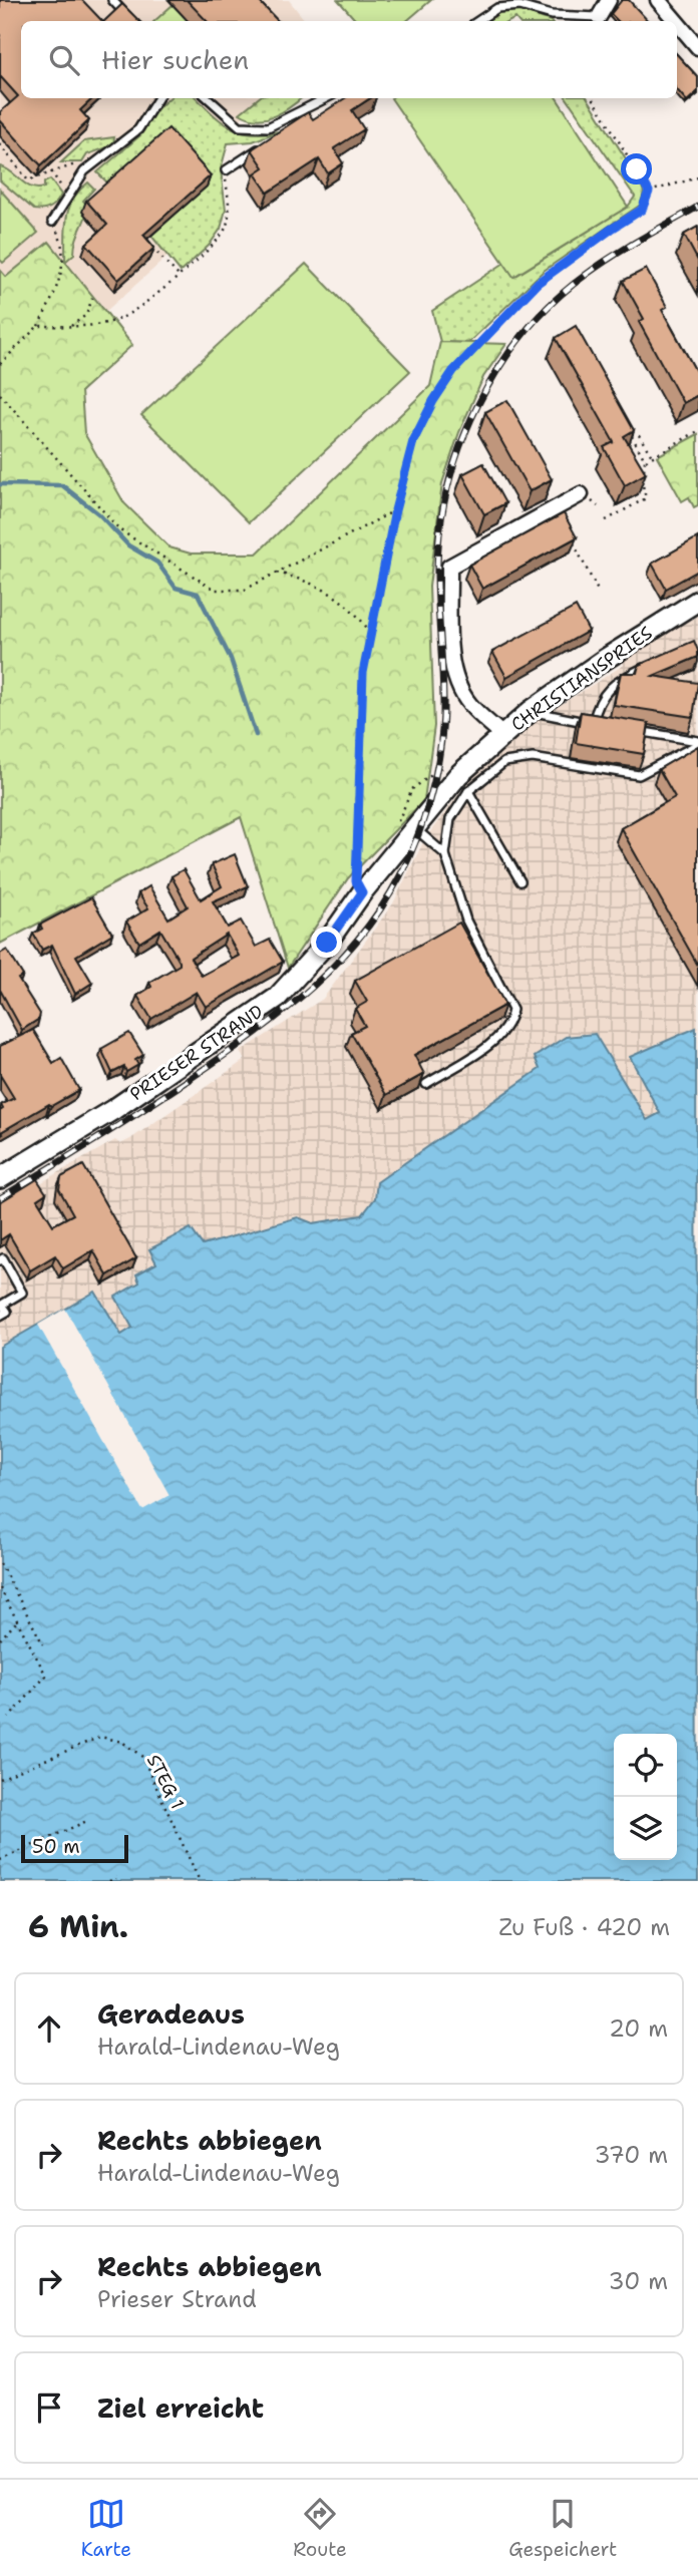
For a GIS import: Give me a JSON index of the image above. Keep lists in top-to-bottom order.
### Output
{
  "streets": {
    "street": ["CHRISTIANSPRIES", "PRIESER STRAND"],
    "path": ["STEG 1"]
  },
  "crossings": [
    ["CHRISTIANSPRIES", "PRIESER STRAND"]
  ],
  "scale_bar": "50 m",
  "page": {
    "search": "Hier suchen",
    "scale": "50 m",
    "heading": ["6 Min.", "Zu Fuß · 420 m"],
    "list": [
      ["Geradeaus", "Harald-Lindenau-Weg", "20 m"],
      ["Rechts abbiegen", "Harald-Lindenau-Weg", "370 m"],
      ["Rechts abbiegen", "Prieser Strand", "30 m"],
      "Ziel erreicht"
    ],
    "nav": ["Karte", "Route", "Gespeichert"]
  }
}
